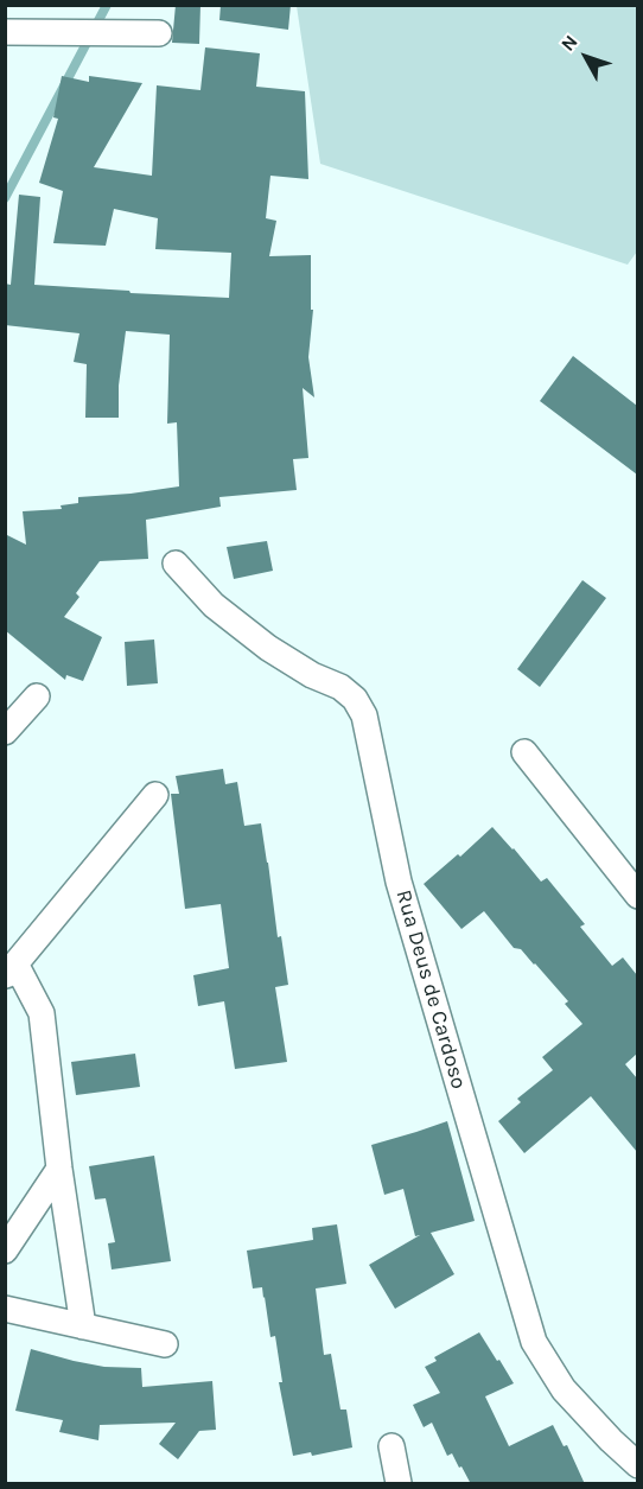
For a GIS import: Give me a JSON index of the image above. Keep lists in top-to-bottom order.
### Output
{
  "streets": {
    "street": ["Rua Deus de Cardoso"]
  },
  "north": "top left"
}
